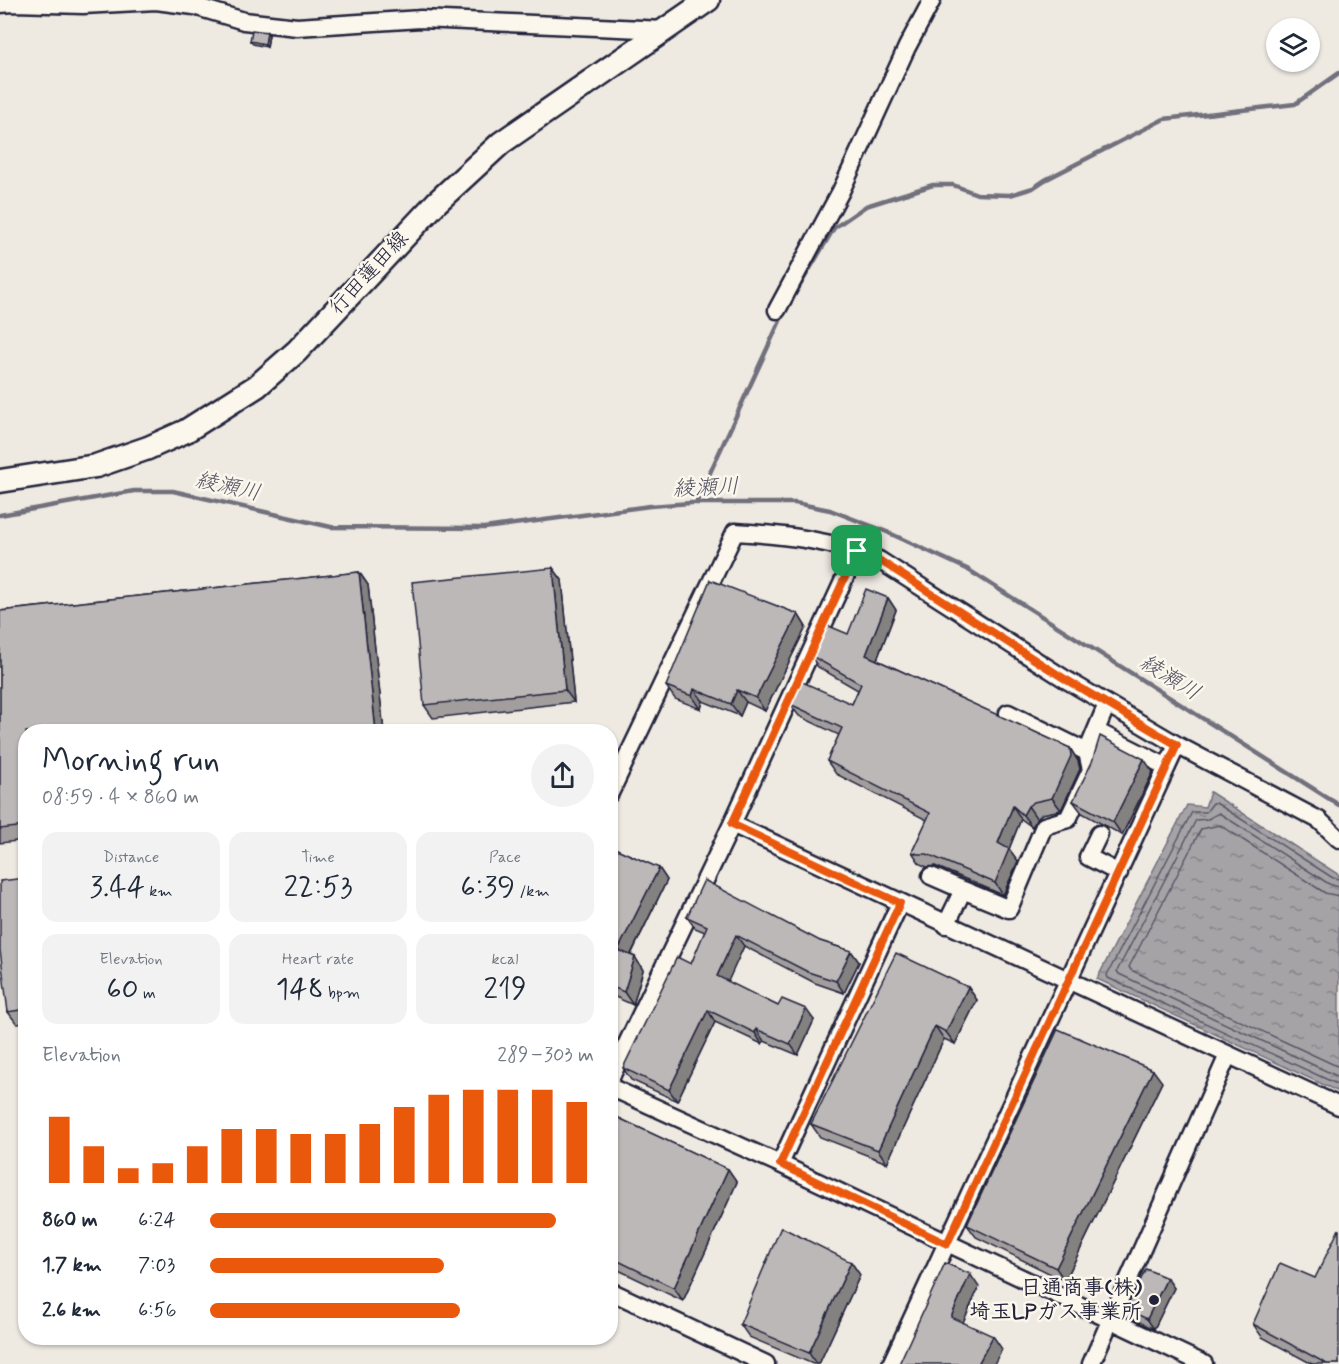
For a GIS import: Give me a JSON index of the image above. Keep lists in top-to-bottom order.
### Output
{
  "streets": {
    "main road": ["行田蓮田線"]
  },
  "water": ["綾瀬川"],
  "places": ["日通商事(株) 埼玉LPガス事業所"],
  "page": {
    "heading": ["Morning run", "08:59 · 4 × 860 m"],
    "stats": [
      ["Distance", "3.44 km"],
      ["Time", "22:53"],
      ["Pace", "6:39 /km"],
      ["Elevation", "60 m"],
      ["Heart rate", "148 bpm"],
      ["kcal", "219"]
    ],
    "chart": ["Elevation", "289–303 m"],
    "list": [
      {
        "name": "860 m",
        "note": "6:24"
      },
      {
        "name": "1.7 km",
        "note": "7:03"
      },
      {
        "name": "2.6 km",
        "note": "6:56"
      }
    ]
  }
}
